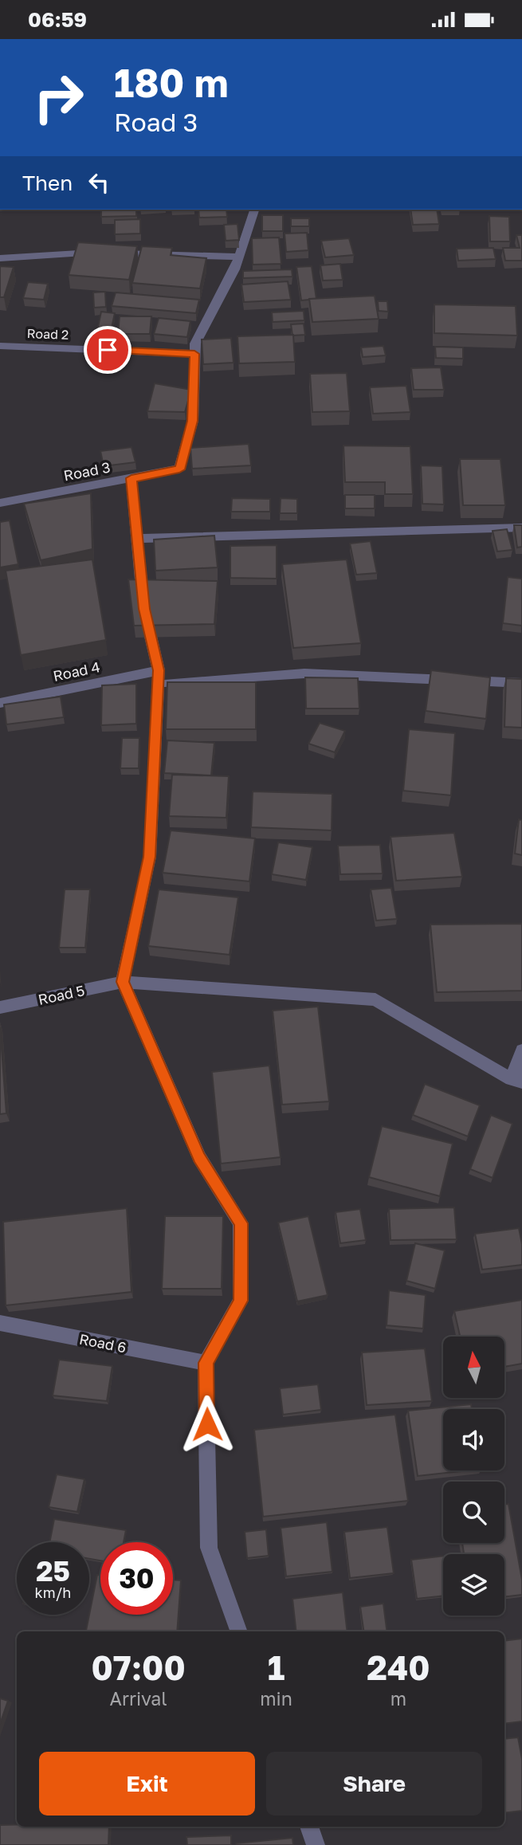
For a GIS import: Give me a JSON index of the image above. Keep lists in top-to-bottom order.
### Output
{
  "streets": {
    "street": [
      "Road 2",
      "Road 3",
      "Road 4",
      "Road 5",
      "Road 6"
    ]
  },
  "crossings": [
    ["Road 2", "Road 3"]
  ],
  "north": "top",
  "page": {
    "status": "06:59",
    "turn": ["180 m", "Road 3"],
    "then": "Then",
    "speed": "25 km/h",
    "limit": "30",
    "eta": [
      "07:00",
      "Arrival",
      "1",
      "min",
      "240",
      "m"
    ],
    "buttons": ["Exit", "Share"]
  }
}
